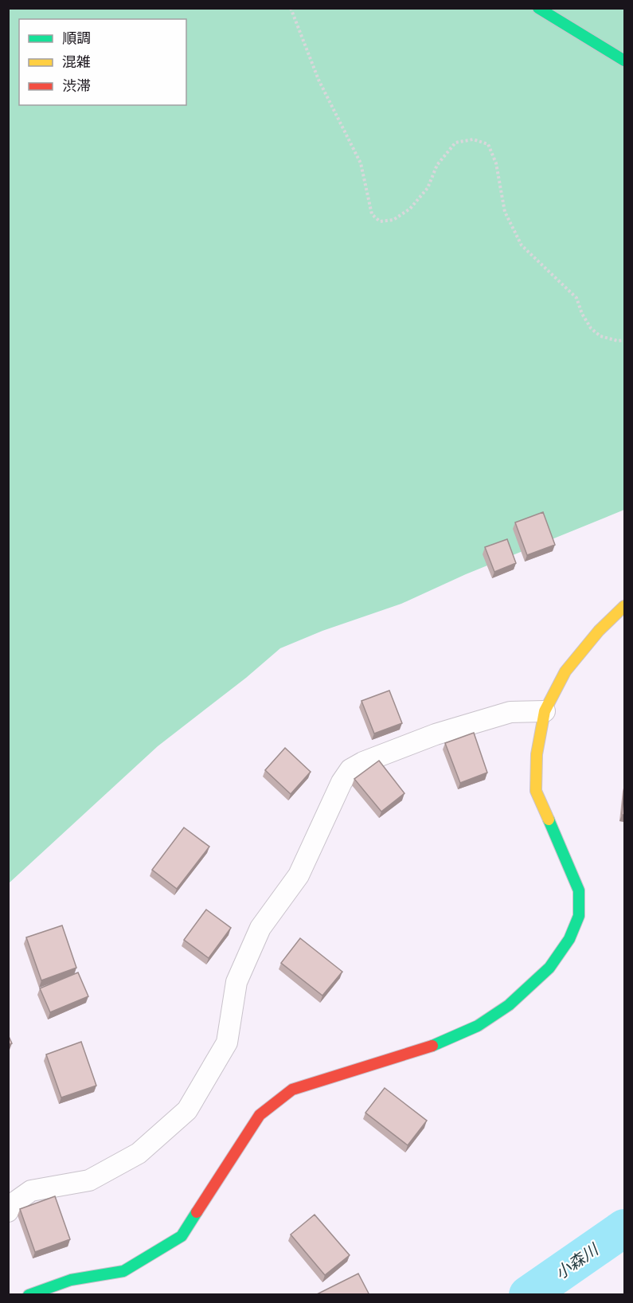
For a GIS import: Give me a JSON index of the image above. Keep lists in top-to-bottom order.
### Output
{
  "water": ["小森川"],
  "legend": ["順調", "混雑", "渋滞"]
}
